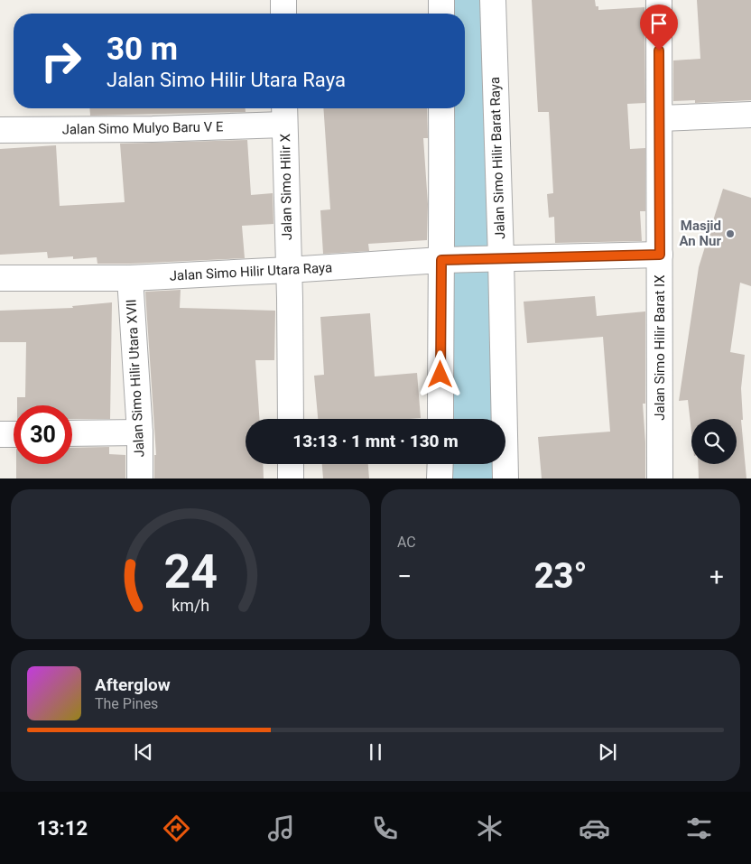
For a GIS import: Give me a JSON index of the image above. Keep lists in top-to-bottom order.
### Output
{
  "streets": {
    "street": [
      "Jalan Simo Mulyo Baru V E",
      "Jalan Simo Hilir Barat Raya",
      "Jalan Simo Hilir X",
      "Jalan Simo Hilir Utara Raya",
      "Jalan Simo Hilir Barat IX",
      "Jalan Simo Hilir Utara XVII"
    ]
  },
  "crossings": [
    ["Jalan Simo Mulyo Baru V E", "Jalan Simo Hilir X"],
    ["Jalan Simo Hilir Barat Raya", "Jalan Simo Hilir Utara Raya"],
    ["Jalan Simo Hilir X", "Jalan Simo Hilir Utara Raya"],
    ["Jalan Simo Hilir Utara Raya", "Jalan Simo Hilir Barat IX"],
    ["Jalan Simo Hilir Utara Raya", "Jalan Simo Hilir Utara XVII"]
  ],
  "places": ["Masjid An Nur"],
  "page": {
    "turn": ["30 m", "Jalan Simo Hilir Utara Raya"],
    "limit": "30",
    "trip": "13:13 · 1 mnt · 130 m",
    "tile": "AC",
    "heat": ["−", "23°", "+"],
    "song": ["Afterglow", "The Pines"],
    "tabs": "13:12",
    "gauge": ["24", "km/h"]
  }
}
